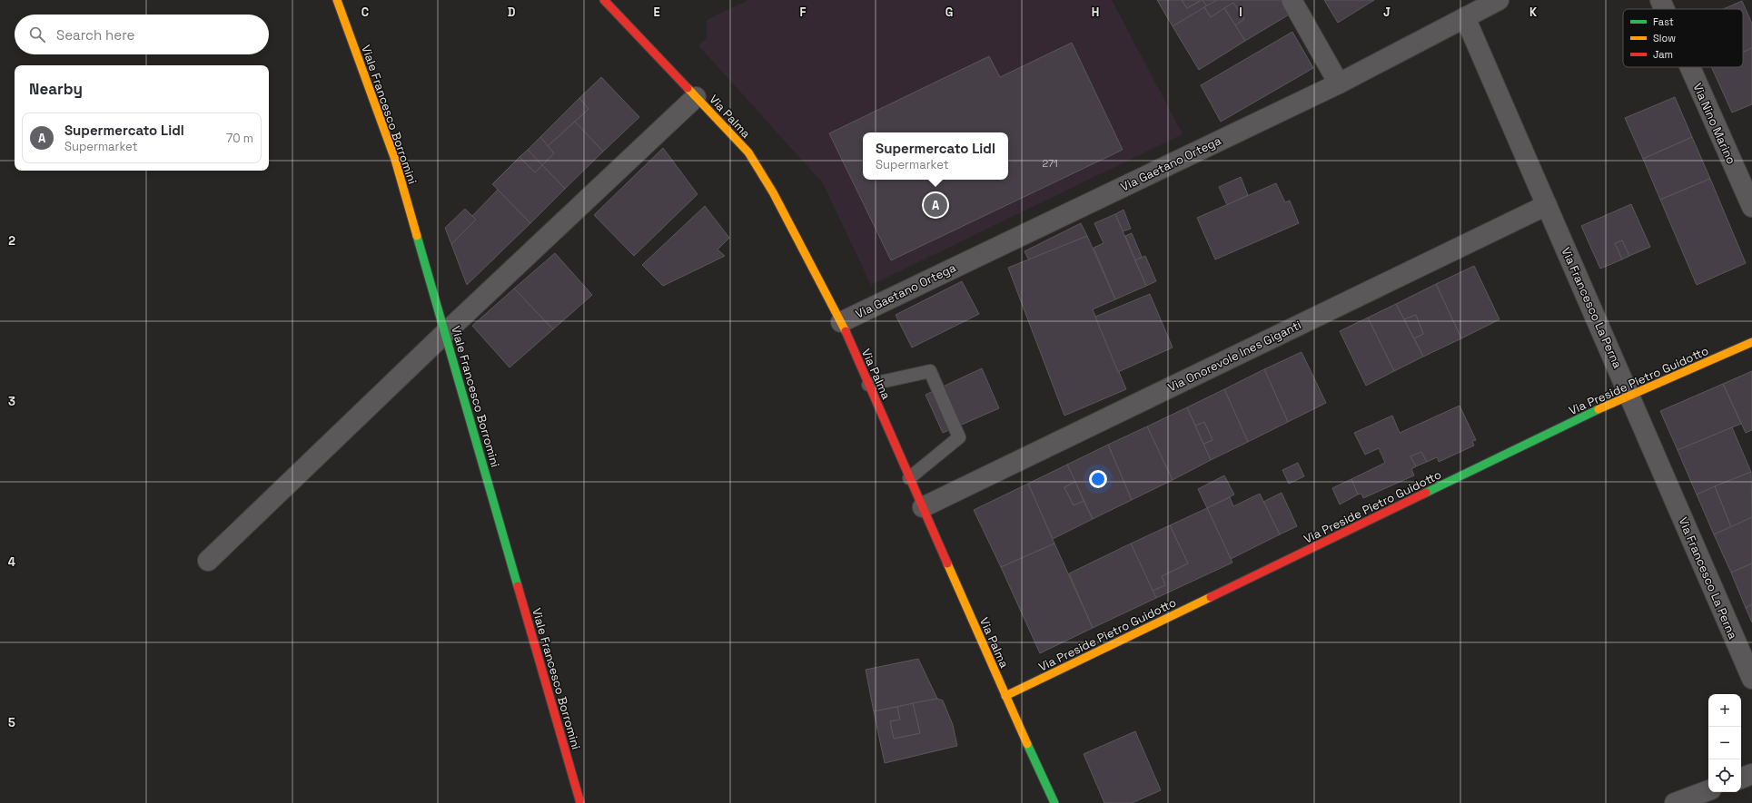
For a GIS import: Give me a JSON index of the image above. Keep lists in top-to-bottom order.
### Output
{
  "streets": {
    "street": [
      "Viale Francesco Borromini",
      "Via Palma",
      "Via Nino Marino",
      "Via Gaetano Ortega",
      "Via Francesco La Perna",
      "Via Onorevole Ines Giganti",
      "Via Preside Pietro Guidotto"
    ]
  },
  "crossings": [
    ["Via Palma", "Via Gaetano Ortega"],
    ["Via Palma", "Via Onorevole Ines Giganti"],
    ["Via Palma", "Via Preside Pietro Guidotto"],
    ["Via Gaetano Ortega", "Via Francesco La Perna"],
    ["Via Francesco La Perna", "Via Onorevole Ines Giganti"],
    ["Via Francesco La Perna", "Via Preside Pietro Guidotto"]
  ],
  "house_numbers": ["271"],
  "legend": ["Fast", "Slow", "Jam"],
  "page": {
    "search": "Search here",
    "heading": "Nearby",
    "list": [
      {
        "mark": "A",
        "name": "Supermercato Lidl",
        "note": "Supermarket",
        "value": "70 m"
      }
    ],
    "popup": ["Supermercato Lidl", "Supermarket"],
    "pins": "A",
    "map_buttons": ["+", "−"]
  },
  "grid": {
    "columns": [
      "C",
      "D",
      "E",
      "F",
      "G",
      "H",
      "I",
      "J",
      "K"
    ],
    "rows": [
      "2",
      "3",
      "4",
      "5"
    ]
  }
}
